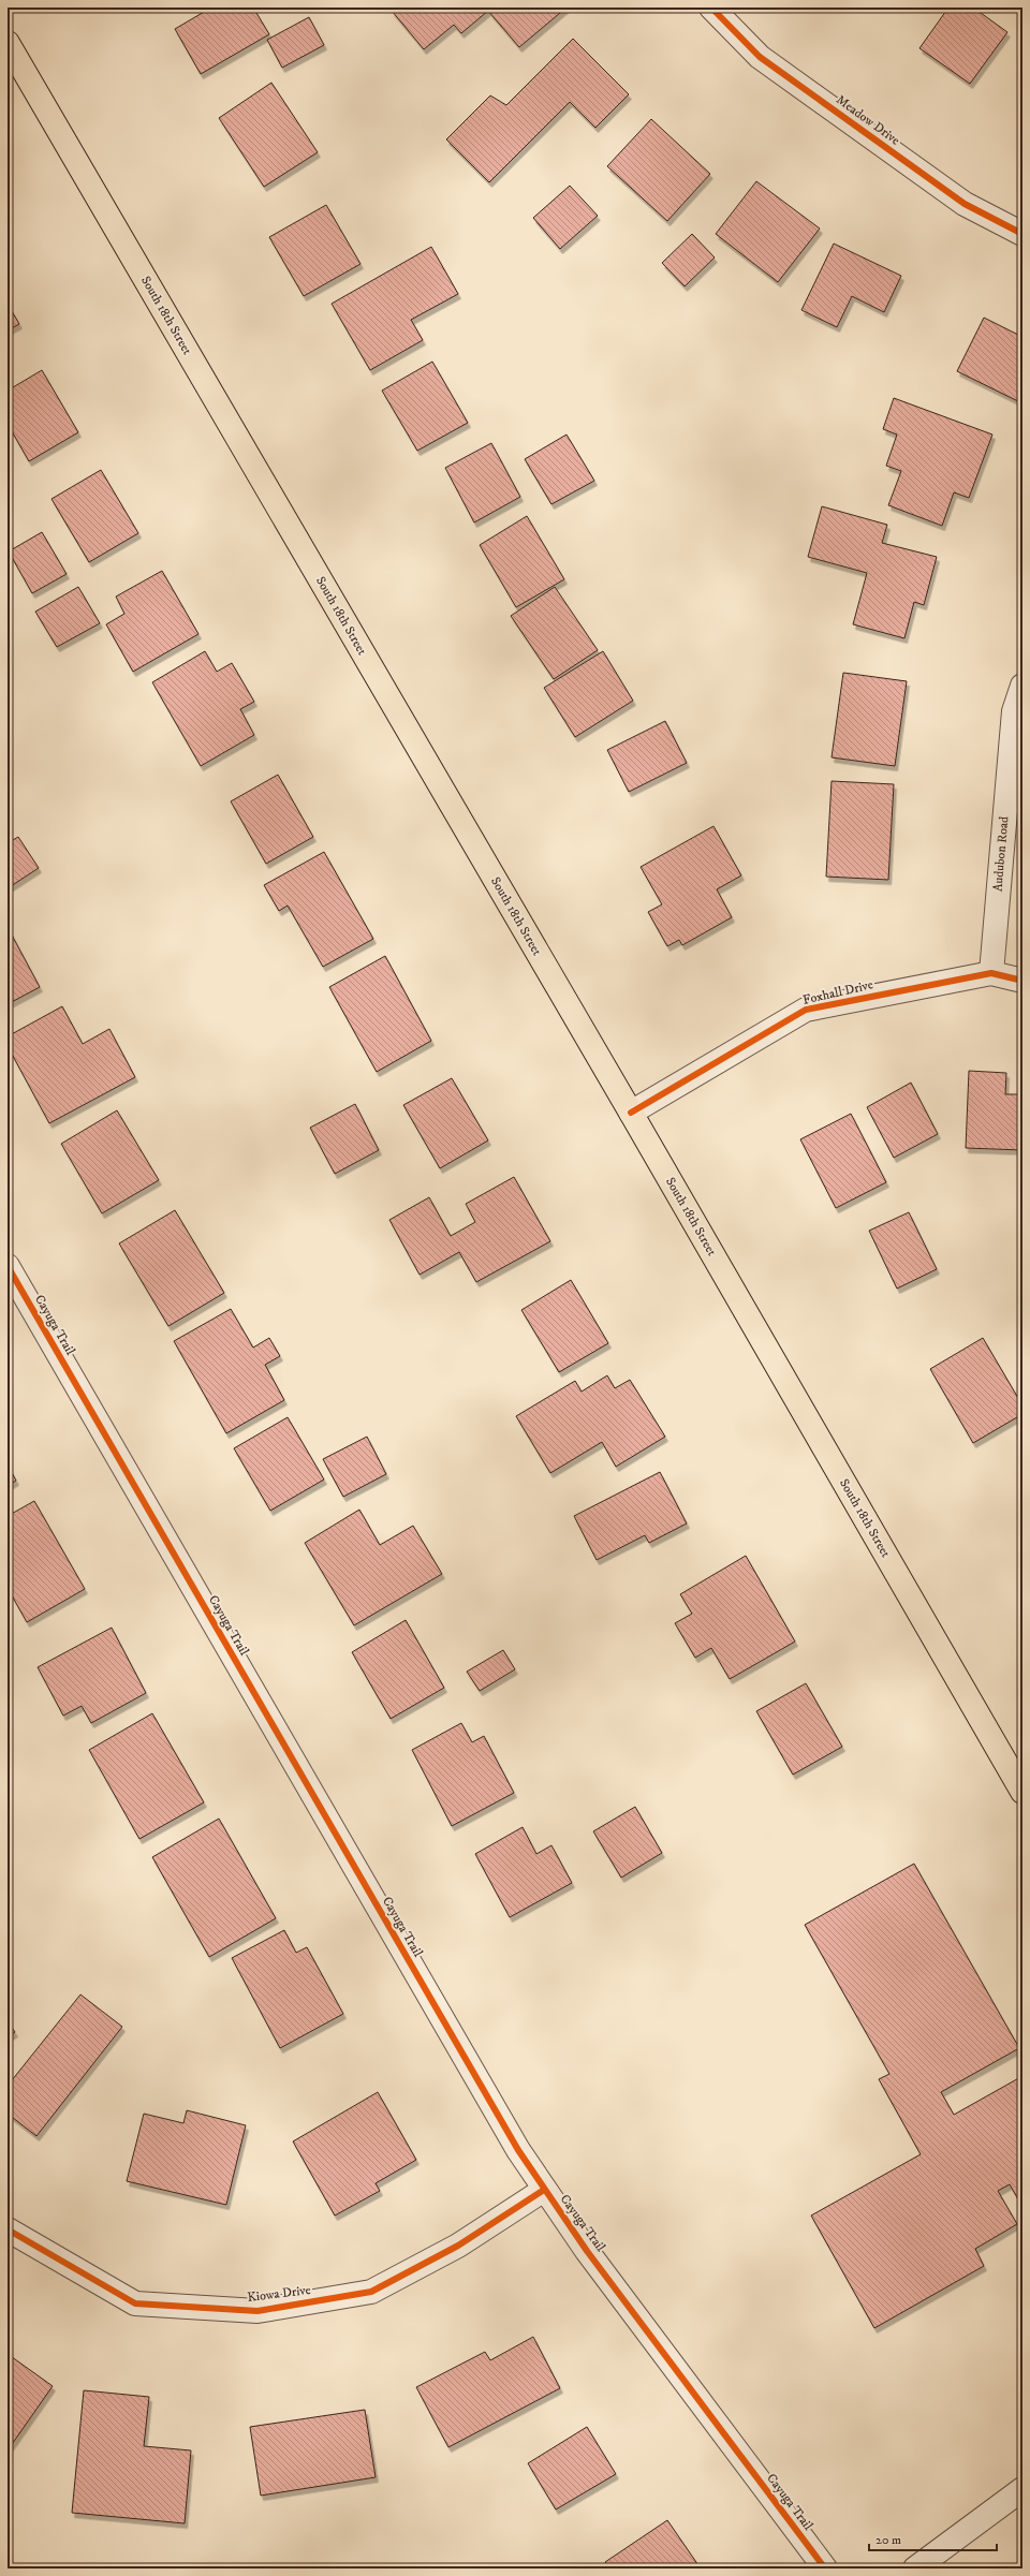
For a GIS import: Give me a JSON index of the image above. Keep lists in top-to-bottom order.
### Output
{
  "streets": {
    "main road": ["South 18th Street"],
    "street": [
      "Meadow Drive",
      "Audubon Road",
      "Foxhall Drive",
      "Cayuga Trail",
      "Kiowa Drive"
    ]
  },
  "crossings": [
    ["South 18th Street", "Foxhall Drive"],
    ["Audubon Road", "Foxhall Drive"],
    ["Cayuga Trail", "Kiowa Drive"]
  ],
  "scale_bar": "20 m"
}
